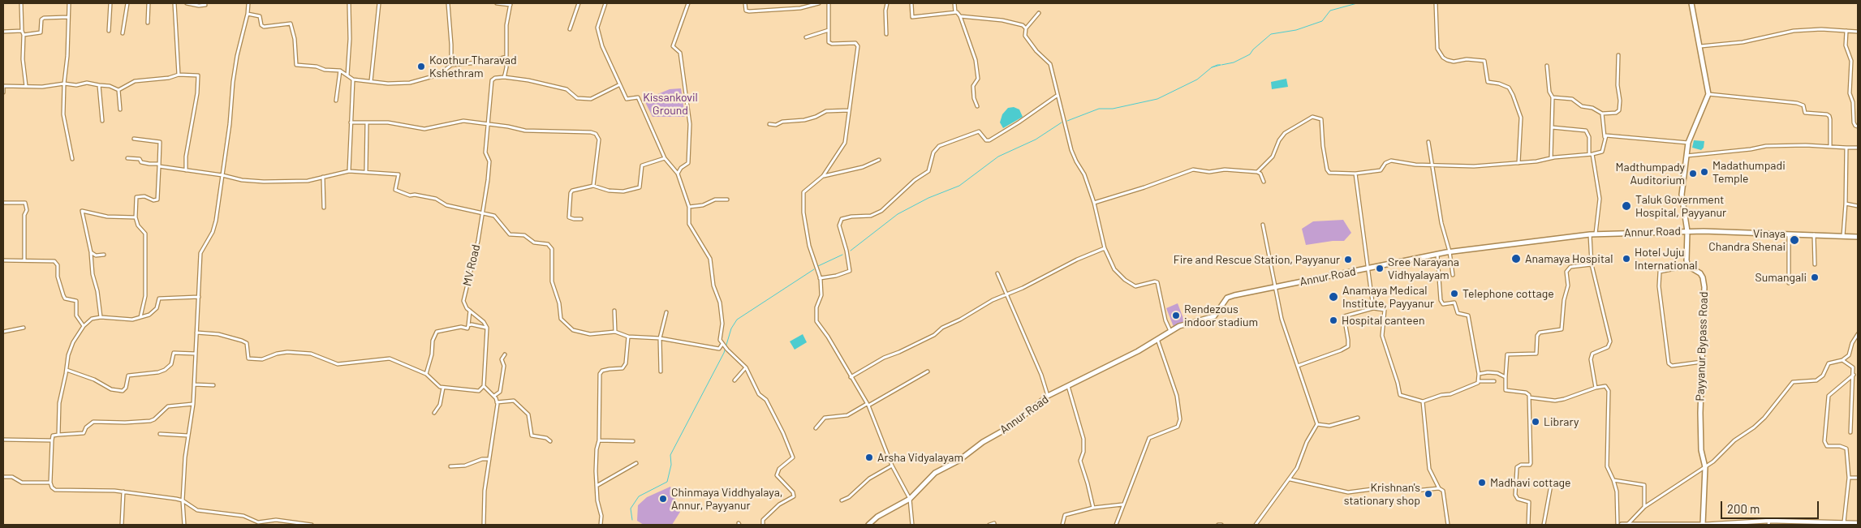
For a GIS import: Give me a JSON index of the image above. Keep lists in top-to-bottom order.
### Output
{
  "streets": {
    "main road": ["Annur Road", "Payyanur Bypass Road"],
    "street": ["MV Road"]
  },
  "parks": ["Kissankovil Ground"],
  "places": [
    "Koothur Tharavad Kshethram",
    "Madathumpadi Temple",
    "Madthumpady Auditorium",
    "Taluk Government Hospital, Payyanur",
    "Vinaya Chandra Shenai",
    "Anamaya Hospital",
    "Hotel Juju International",
    "Fire and Rescue Station, Payyanur",
    "Sree Narayana Vidhyalayam",
    "Sumangali",
    "Telephone cottage",
    "Anamaya Medical Institute, Payyanur",
    "Rendezous indoor stadium",
    "Hospital canteen",
    "Library",
    "Arsha Vidyalayam",
    "Madhavi cottage",
    "Krishnan's stationary shop",
    "Chinmaya Viddhyalaya, Annur, Payyanur"
  ],
  "scale_bar": "200 m"
}
